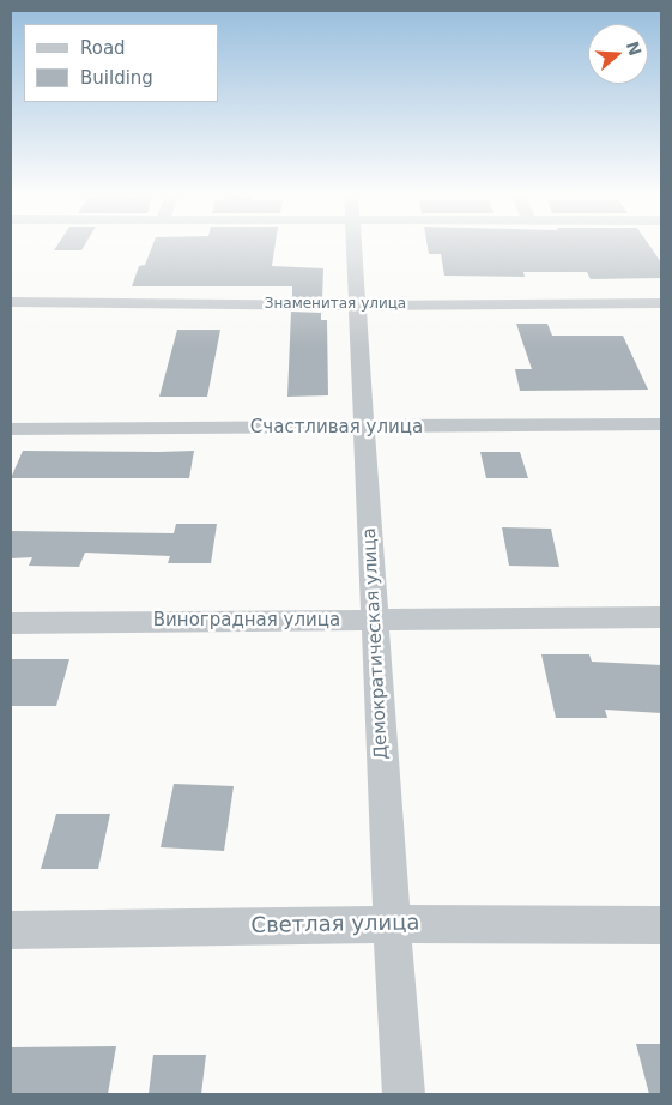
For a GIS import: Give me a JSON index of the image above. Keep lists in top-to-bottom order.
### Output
{
  "streets": {
    "street": [
      "Знаменитая улица",
      "Счастливая улица",
      "Виноградная улица",
      "Демократическая улица",
      "Светлая улица"
    ]
  },
  "crossings": [
    ["Знаменитая улица", "Демократическая улица"],
    ["Счастливая улица", "Демократическая улица"],
    ["Виноградная улица", "Демократическая улица"],
    ["Демократическая улица", "Светлая улица"]
  ],
  "legend": ["Road", "Building"],
  "north": "right"
}
